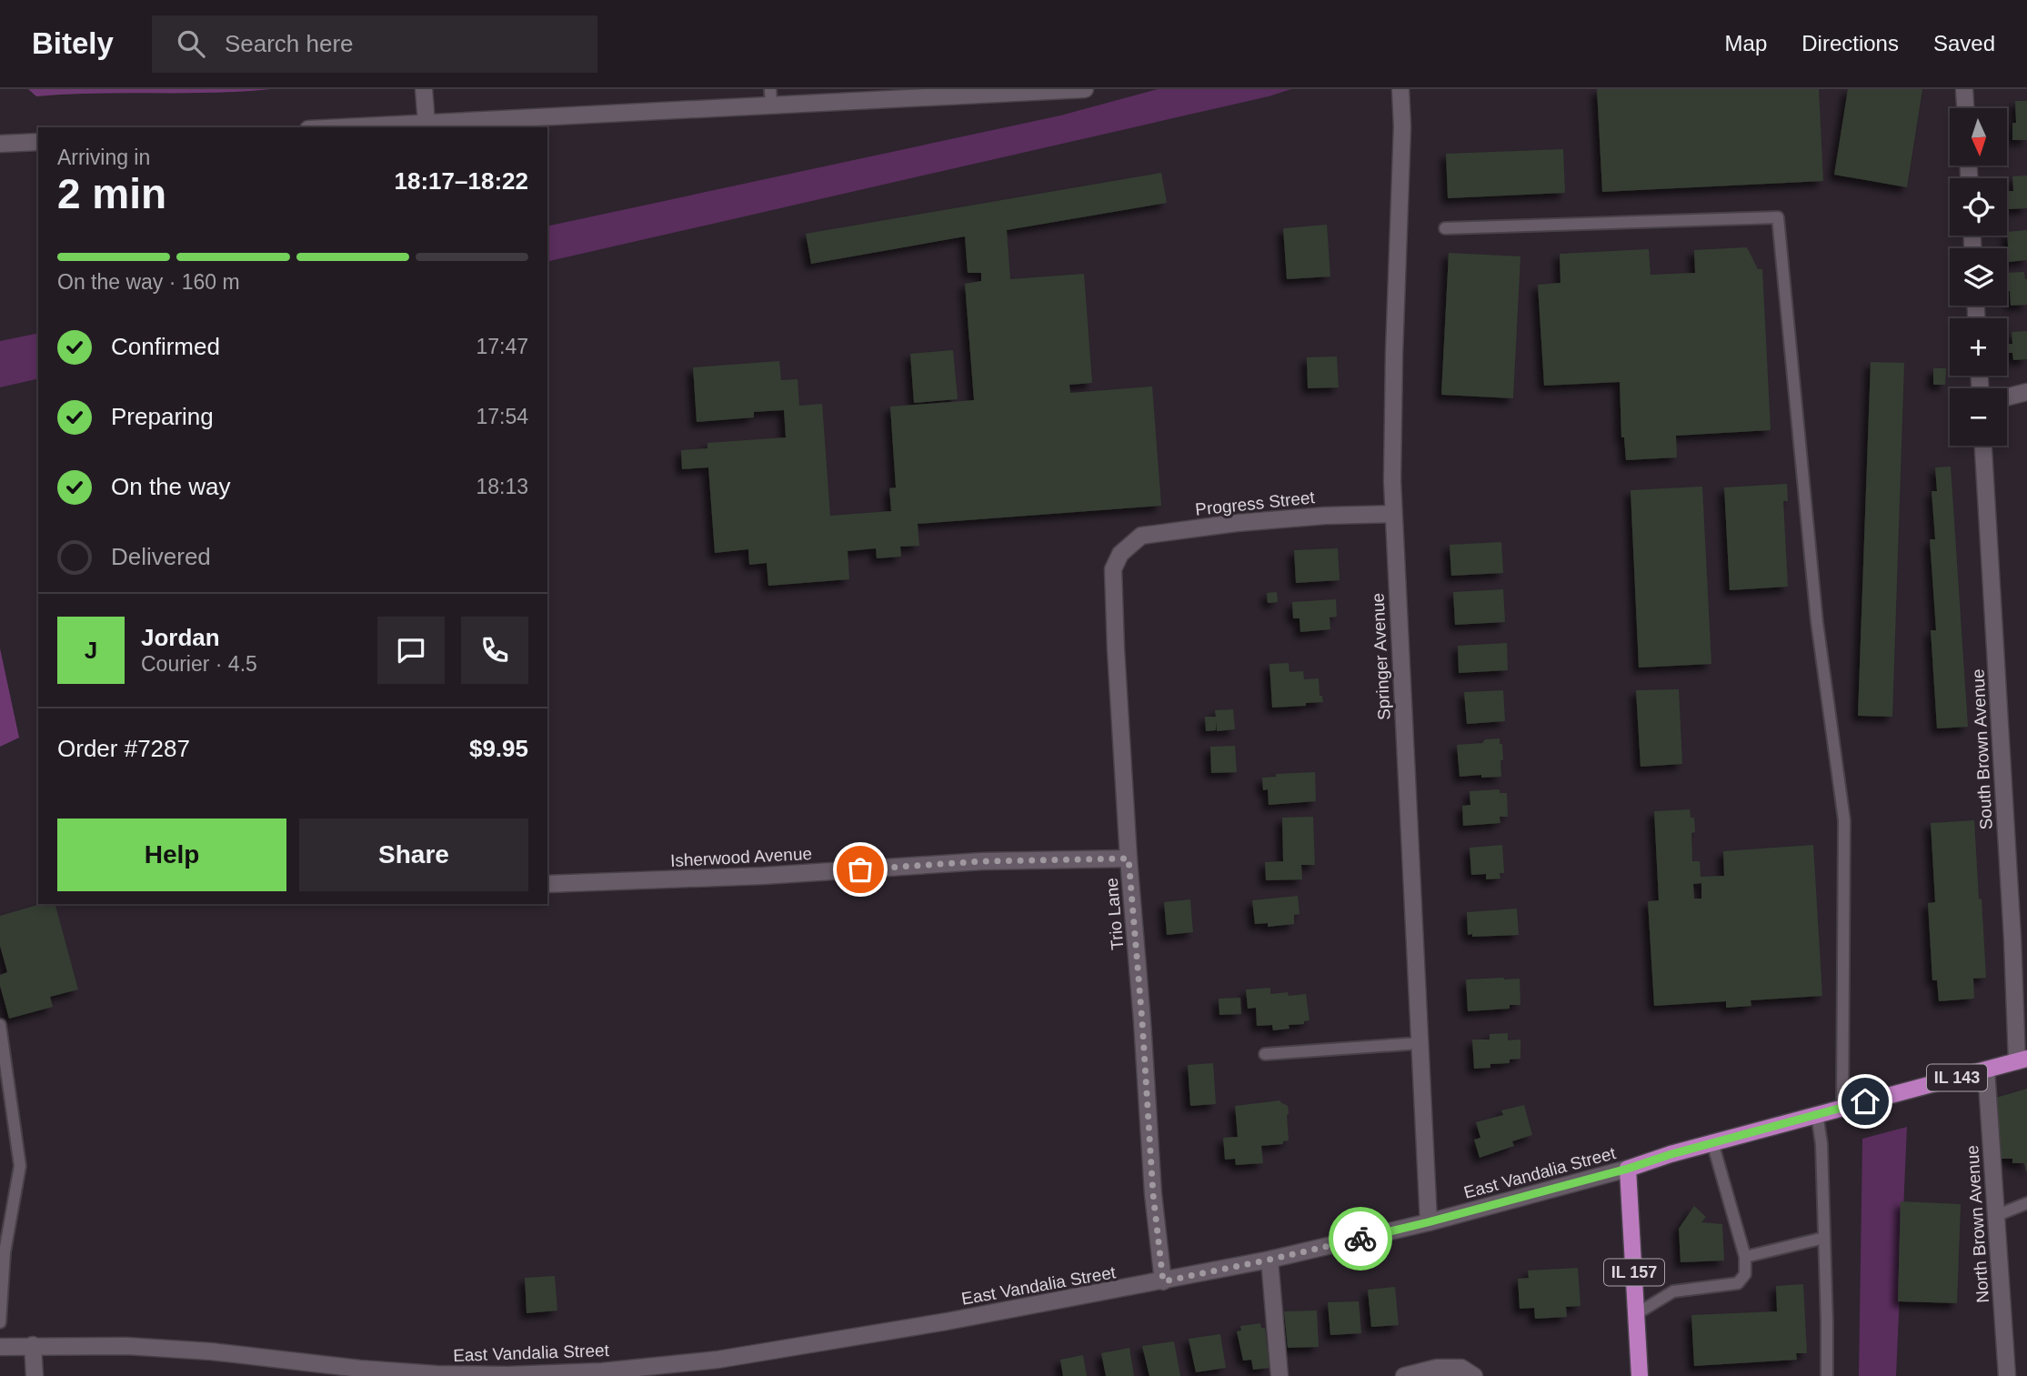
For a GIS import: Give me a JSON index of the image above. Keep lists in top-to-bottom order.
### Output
{
  "streets": {
    "main road": ["IL 143", "East Vandalia Street", "IL 157"],
    "street": [
      "Progress Street",
      "Springer Avenue",
      "South Brown Avenue",
      "Isherwood Avenue",
      "Trio Lane",
      "North Brown Avenue"
    ]
  },
  "crossings": [
    ["Progress Street", "Springer Avenue"],
    ["Progress Street", "Trio Lane"],
    ["Springer Avenue", "East Vandalia Street"],
    ["South Brown Avenue", "East Vandalia Street"],
    ["Isherwood Avenue", "Trio Lane"],
    ["Trio Lane", "East Vandalia Street"],
    ["IL 143", "East Vandalia Street"],
    ["East Vandalia Street", "North Brown Avenue"],
    ["East Vandalia Street", "IL 157"]
  ],
  "north": "bottom",
  "page": {
    "header": "Bitely",
    "search": "Search here",
    "nav": ["Map", "Directions", "Saved"],
    "map_buttons": ["+", "−"],
    "heading": ["2 min", "Arriving in", "18:17–18:22"],
    "panel": [
      "Jordan",
      "Courier · 4.5",
      "Order #7287",
      "$9.95"
    ],
    "bar": "On the way · 160 m",
    "list": [
      ["Confirmed", "17:47"],
      ["Preparing", "17:54"],
      ["On the way", "18:13"],
      "Delivered"
    ],
    "round": "J",
    "buttons": ["Help", "Share"]
  }
}
